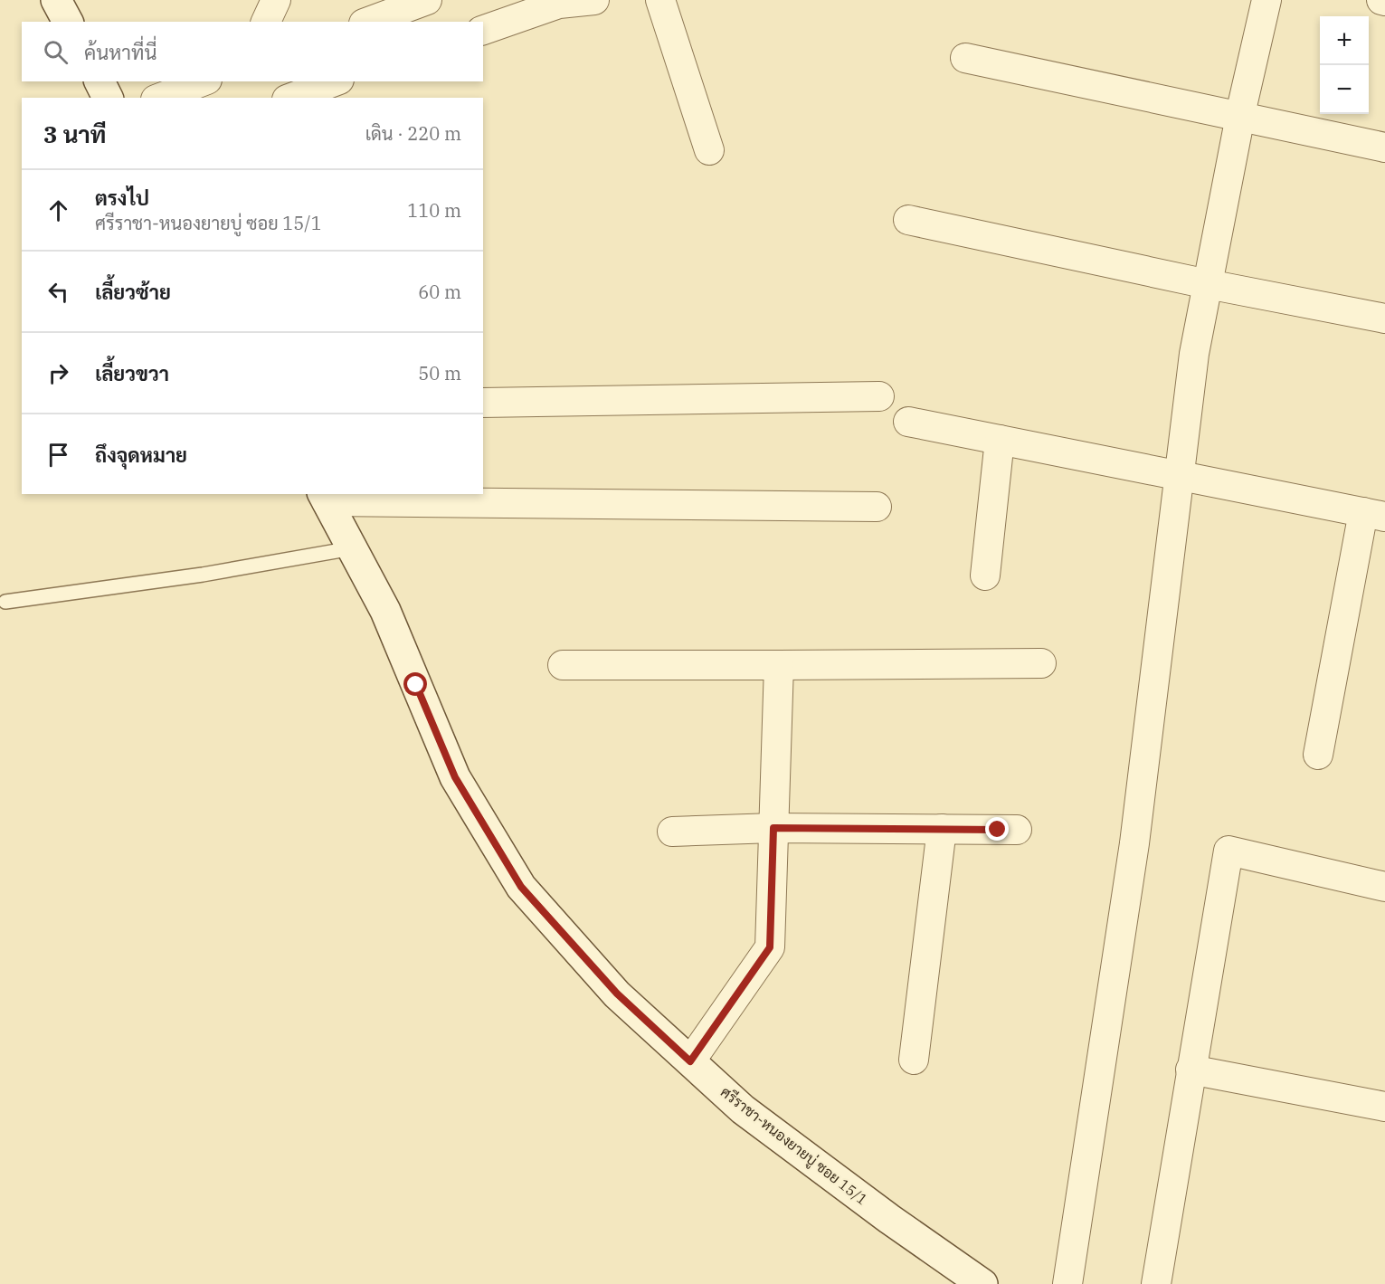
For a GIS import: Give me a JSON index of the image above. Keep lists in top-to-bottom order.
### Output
{
  "streets": {
    "street": ["ศรีราชา-หนองยายบู่ ซอย 15/1"]
  },
  "page": {
    "map_buttons": ["+", "−"],
    "search": "ค้นหาที่นี่",
    "heading": ["3 นาที", "เดิน · 220 m"],
    "list": [
      ["ตรงไป", "ศรีราชา-หนองยายบู่ ซอย 15/1", "110 m"],
      ["เลี้ยวซ้าย", "60 m"],
      ["เลี้ยวขวา", "50 m"],
      "ถึงจุดหมาย"
    ]
  }
}
